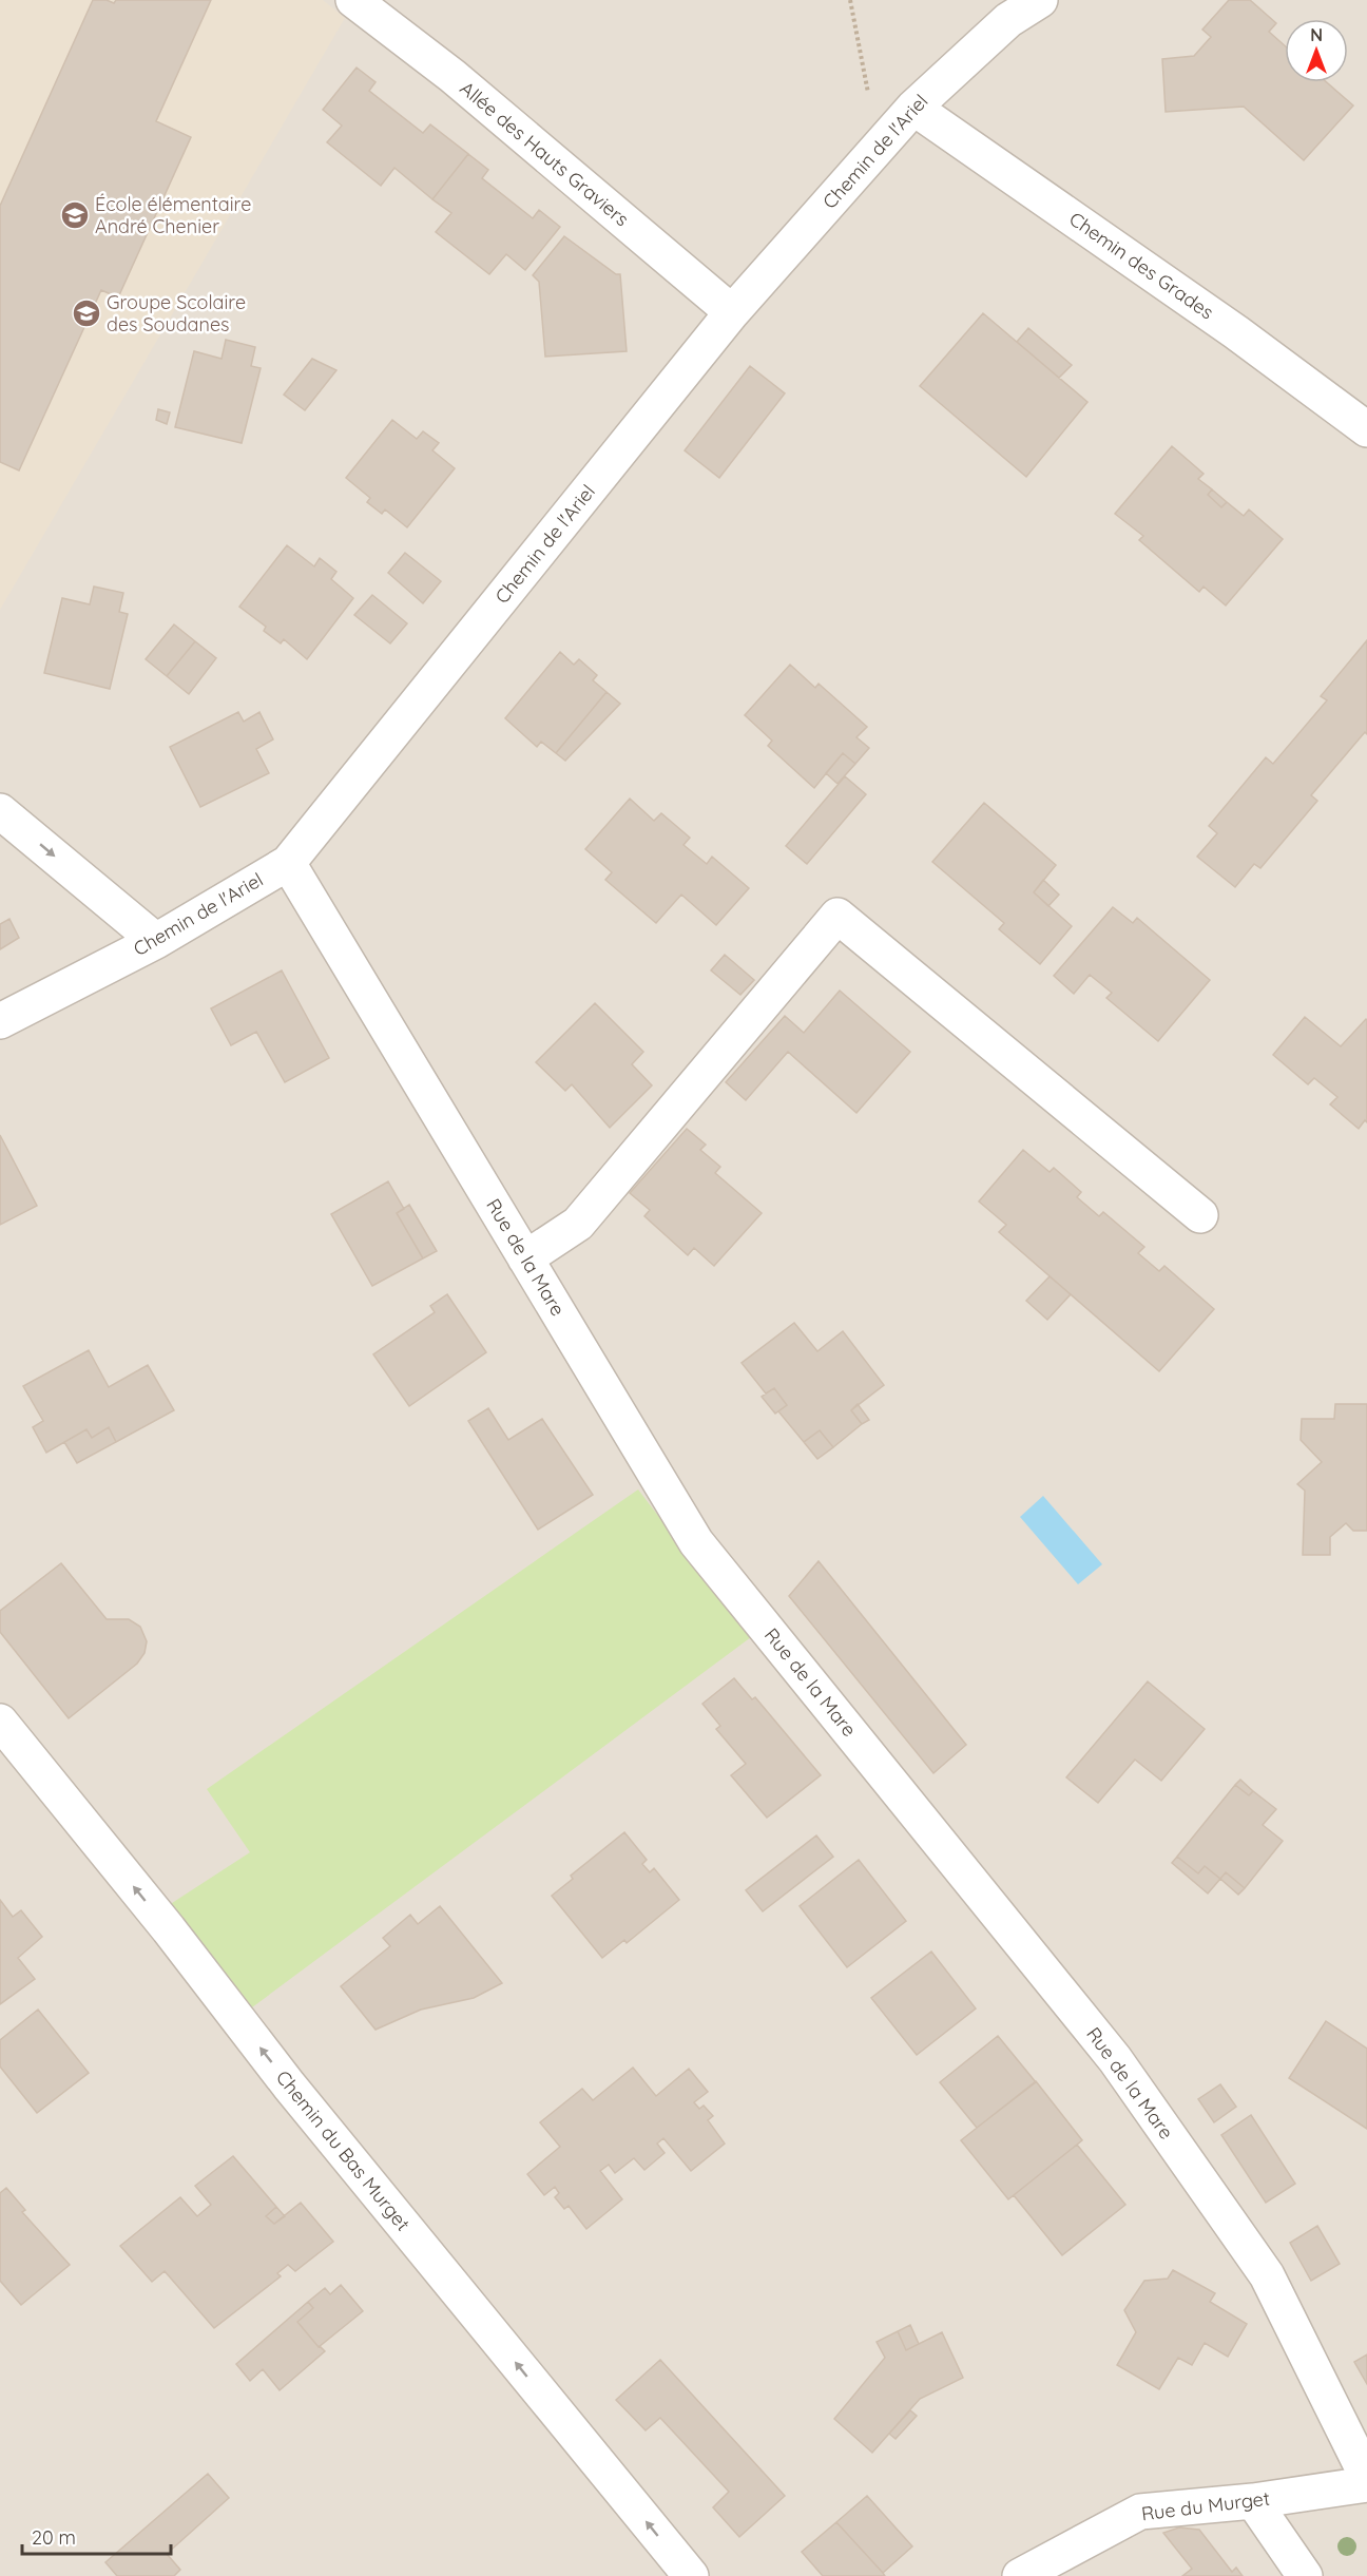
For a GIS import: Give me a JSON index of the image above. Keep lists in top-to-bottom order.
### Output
{
  "streets": {
    "street": [
      "Chemin de l'Ariel",
      "Allée des Hauts Graviers",
      "Chemin des Grades",
      "Rue de la Mare",
      "Chemin du Bas Murget",
      "Rue du Murget"
    ]
  },
  "crossings": [
    ["Chemin de l'Ariel", "Allée des Hauts Graviers"],
    ["Chemin de l'Ariel", "Chemin des Grades"],
    ["Chemin de l'Ariel", "Rue de la Mare"]
  ],
  "one_way": ["Chemin du Bas Murget"],
  "places": {
    "school or university": ["École élémentaire André Chenier", "Groupe Scolaire des Soudanes"]
  },
  "scale_bar": "20 m",
  "north": "top"
}
